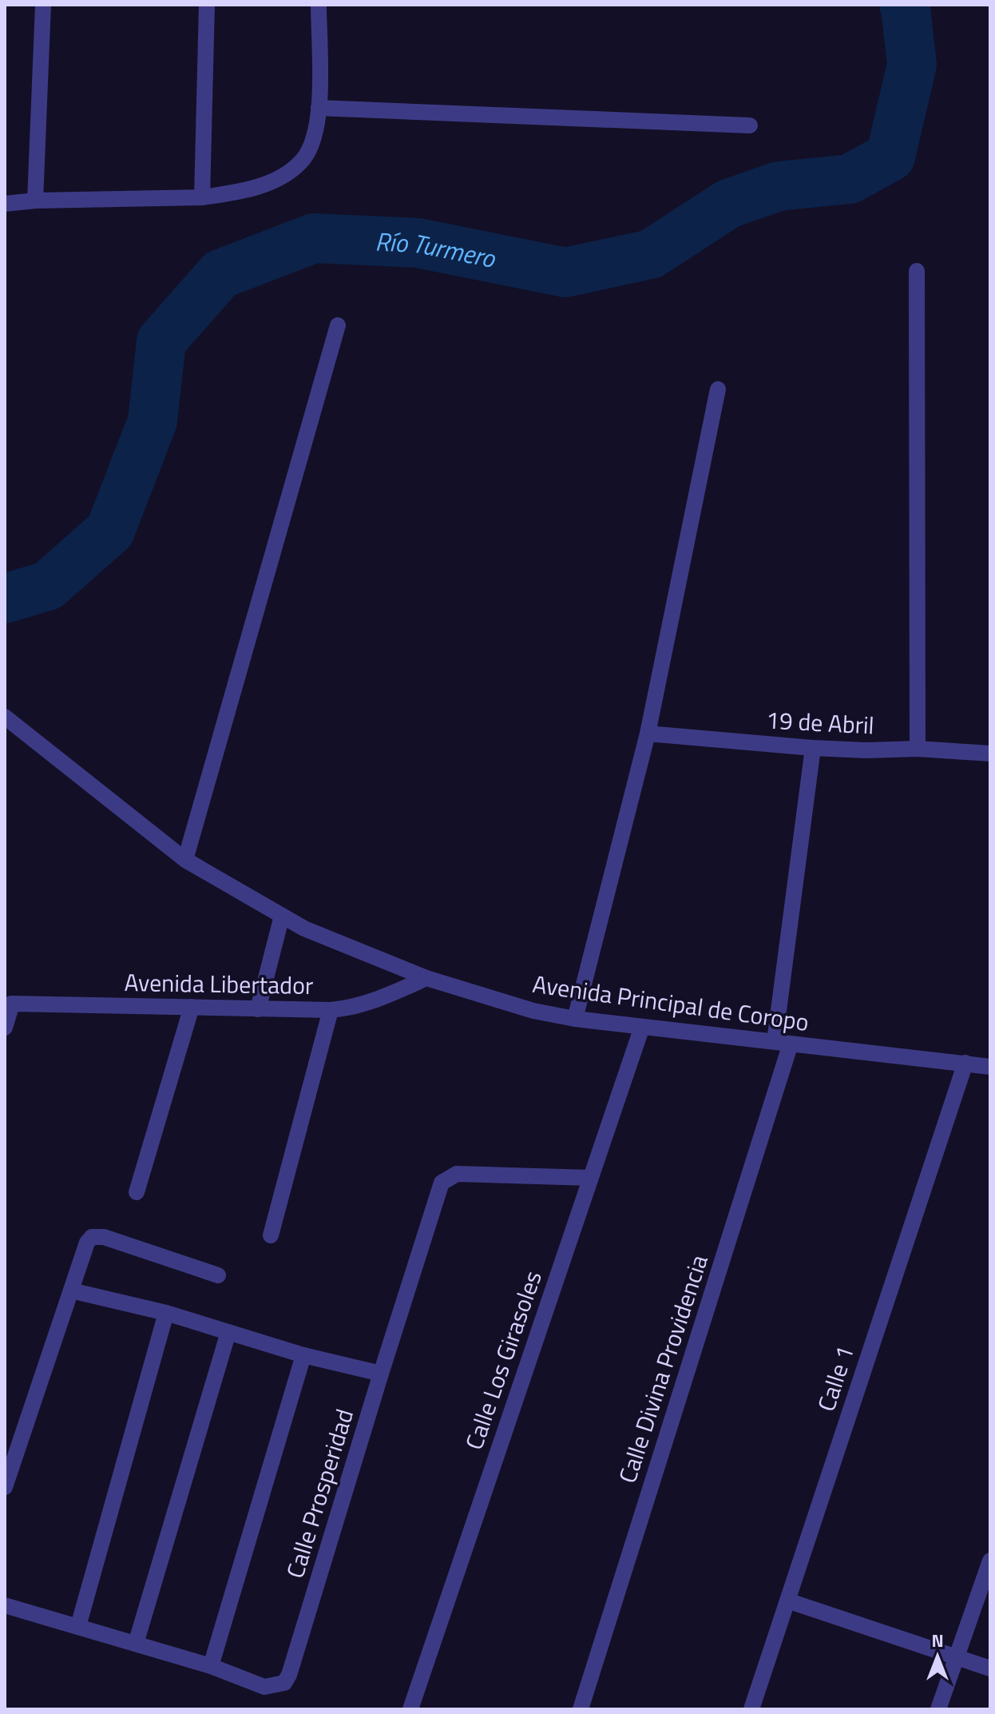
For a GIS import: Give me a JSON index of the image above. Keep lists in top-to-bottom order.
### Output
{
  "streets": {
    "street": [
      "19 de Abril",
      "Avenida Libertador",
      "Avenida Principal de Coropo",
      "Calle Los Girasoles",
      "Calle Divina Providencia",
      "Calle 1",
      "Calle Prosperidad"
    ]
  },
  "crossings": [
    ["19 de Abril", "Calle Divina Providencia"],
    ["Avenida Libertador", "Avenida Principal de Coropo"],
    ["Avenida Principal de Coropo", "Calle Los Girasoles"],
    ["Avenida Principal de Coropo", "Calle Divina Providencia"],
    ["Avenida Principal de Coropo", "Calle 1"],
    ["Calle Los Girasoles", "Calle Prosperidad"]
  ],
  "water": ["Río Turmero"],
  "north": "top"
}
